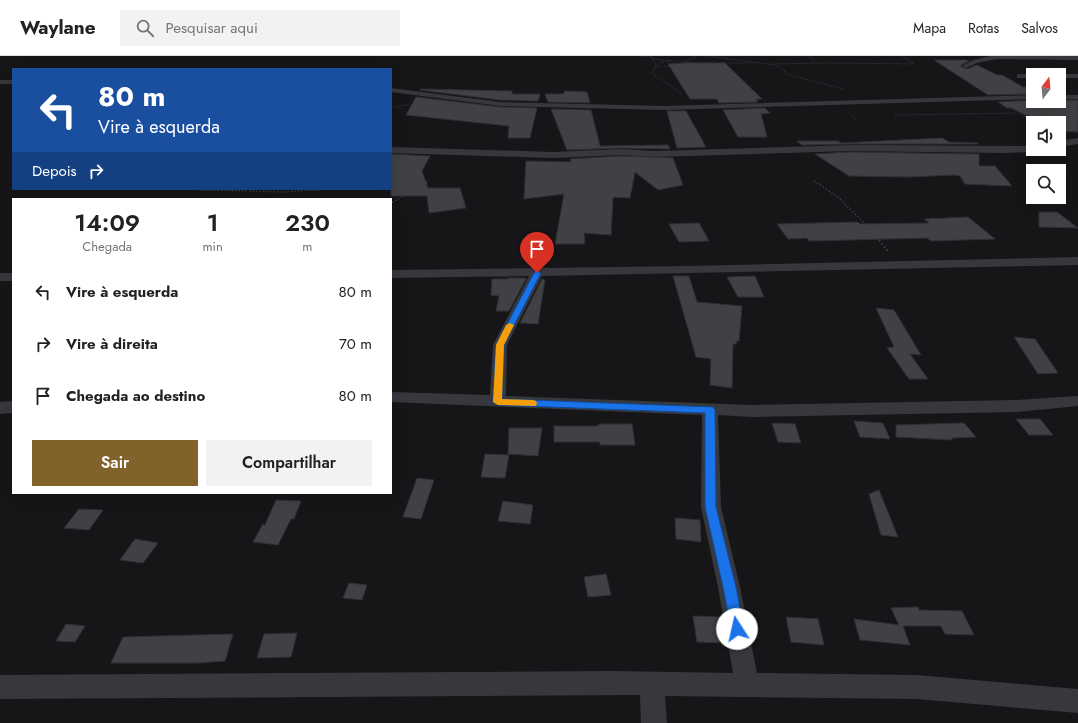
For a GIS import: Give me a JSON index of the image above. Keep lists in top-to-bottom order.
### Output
{
  "north": "top",
  "page": {
    "header": "Waylane",
    "search": "Pesquisar aqui",
    "nav": ["Mapa", "Rotas", "Salvos"],
    "turn": ["80 m", "Vire à esquerda"],
    "then": "Depois",
    "eta": [
      "14:09",
      "Chegada",
      "1",
      "min",
      "230",
      "m"
    ],
    "list": [
      {
        "name": "Vire à esquerda",
        "value": "80 m"
      },
      {
        "name": "Vire à direita",
        "value": "70 m"
      },
      {
        "name": "Chegada ao destino",
        "value": "80 m"
      }
    ],
    "buttons": ["Sair", "Compartilhar"]
  }
}
